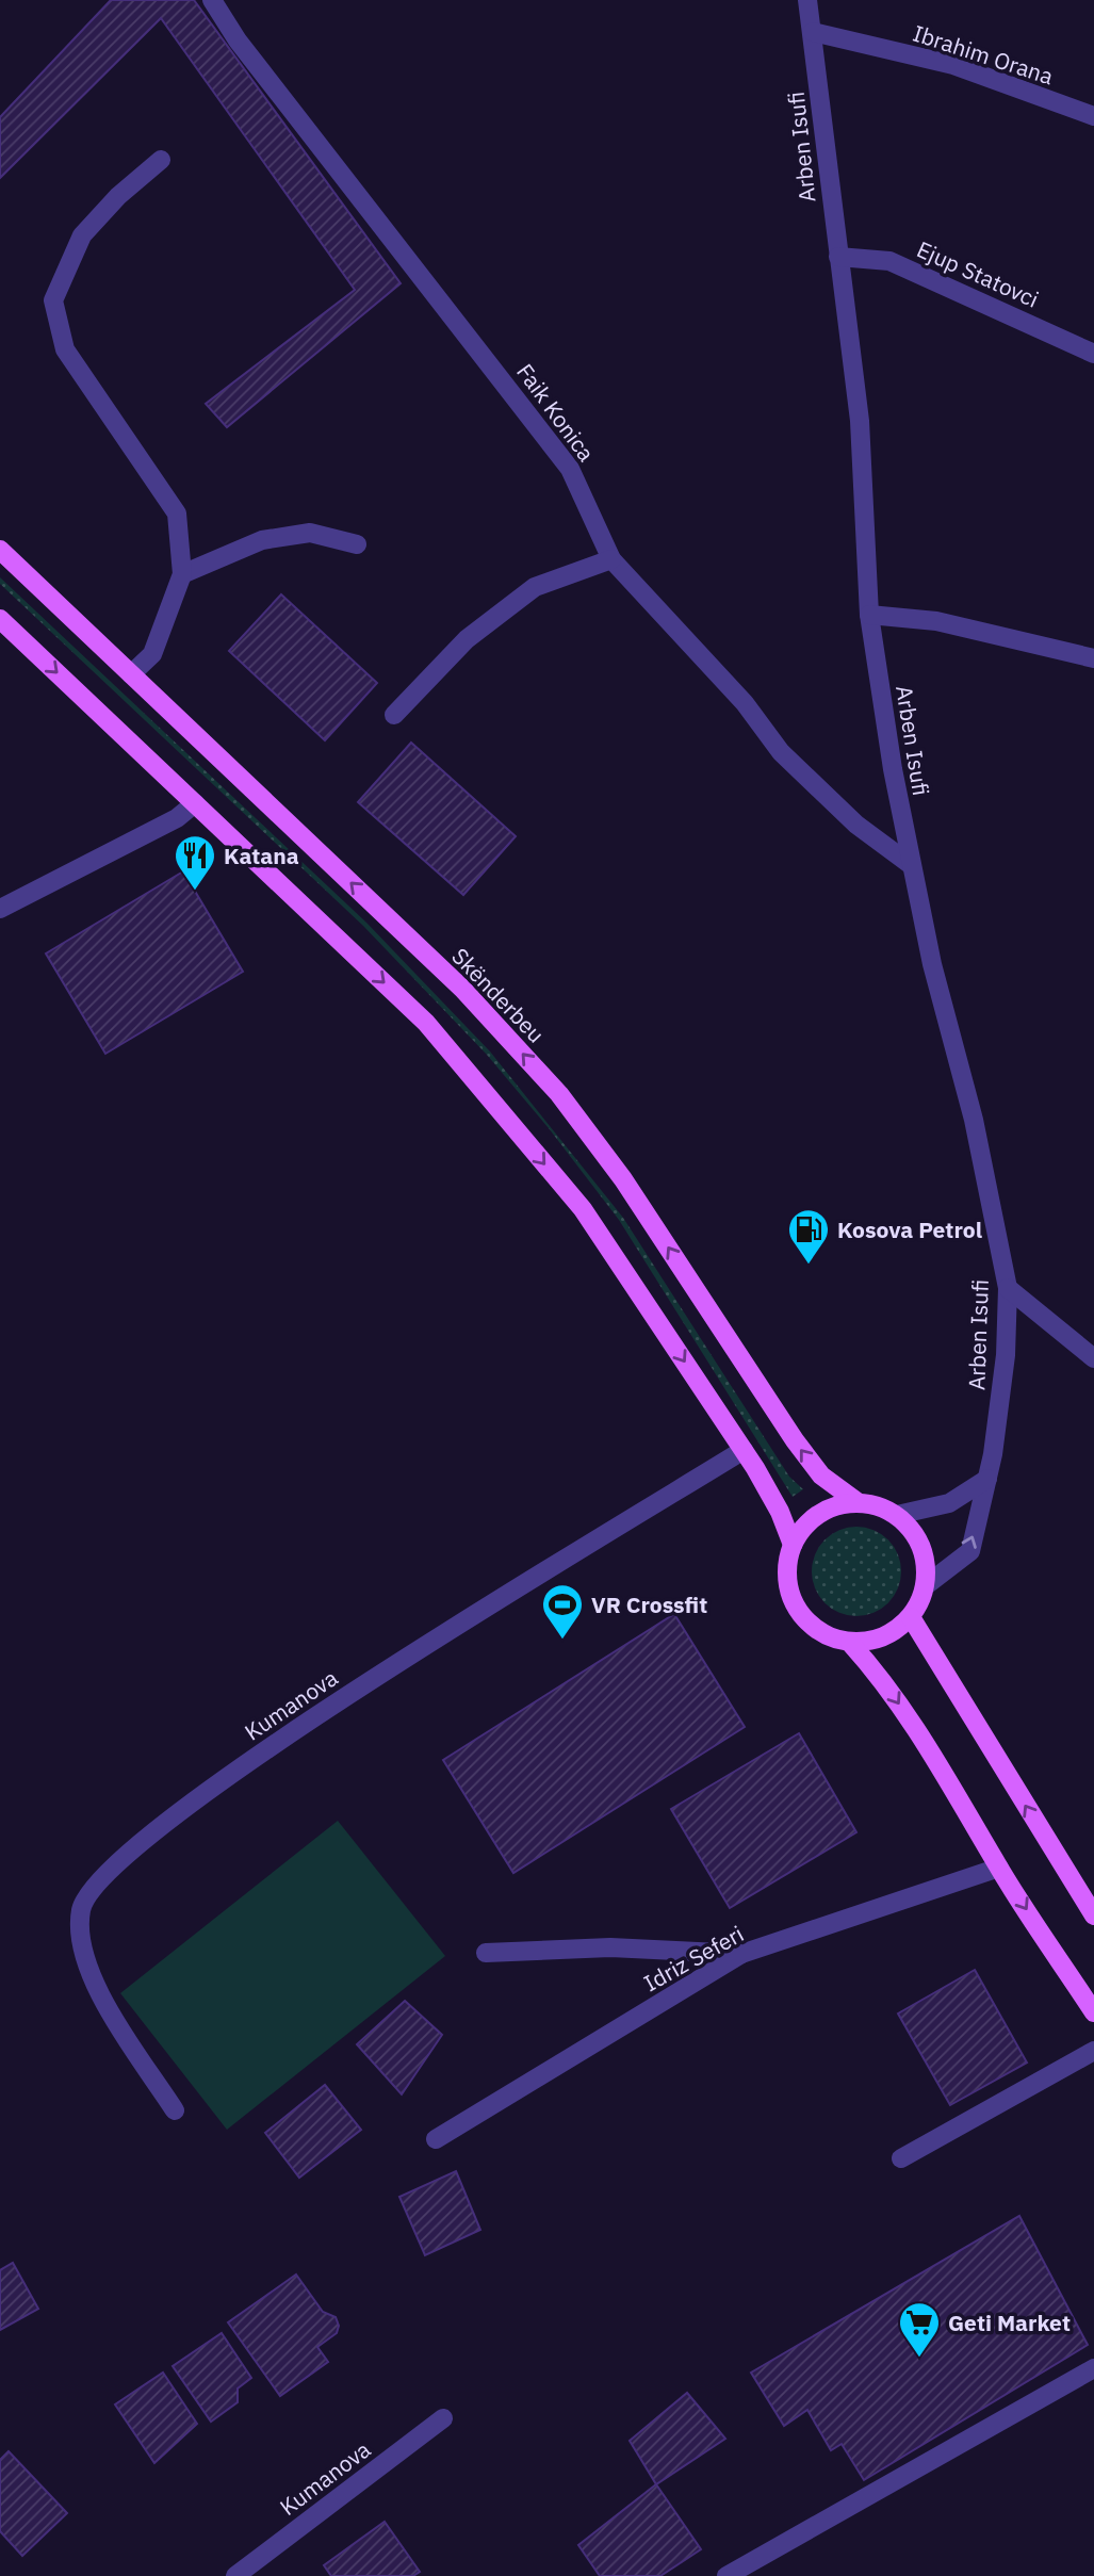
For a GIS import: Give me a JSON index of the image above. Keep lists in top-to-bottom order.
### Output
{
  "streets": {
    "main road": ["Skënderbeu"],
    "street": [
      "Ibrahim Orana",
      "Arben Isufi",
      "Ejup Statovci",
      "Faik Konica",
      "Kumanova",
      "Idriz Seferi"
    ]
  },
  "crossings": [
    ["Ibrahim Orana", "Arben Isufi"],
    ["Arben Isufi", "Ejup Statovci"],
    ["Arben Isufi", "Faik Konica"],
    ["Arben Isufi", "Skënderbeu"]
  ],
  "places": {
    "restaurant": ["Katana"],
    "fuel station": ["Kosova Petrol"],
    "sports": ["VR Crossfit"],
    "supermarket": ["Geti Market"]
  }
}
